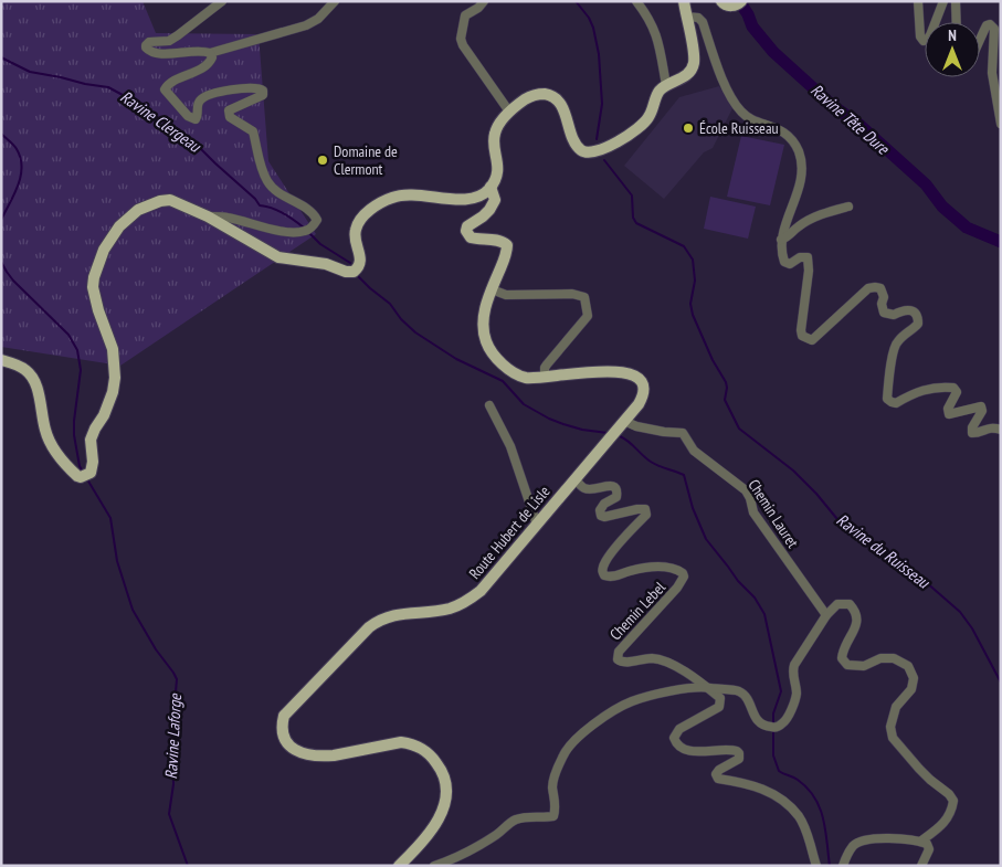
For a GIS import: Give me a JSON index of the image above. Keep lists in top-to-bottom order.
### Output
{
  "streets": {
    "main road": ["Route Hubert de Lisle"],
    "street": ["Chemin Lauret", "Chemin Lebel"]
  },
  "crossings": [
    ["Chemin Lauret", "Route Hubert de Lisle"],
    ["Route Hubert de Lisle", "Chemin Lebel"]
  ],
  "water": [
    "Ravine Tête Dure",
    "Ravine Clergeau",
    "Ravine du Ruisseau",
    "Ravine Laforge"
  ],
  "places": ["École Ruisseau", "Domaine de Clermont"],
  "north": "top"
}
